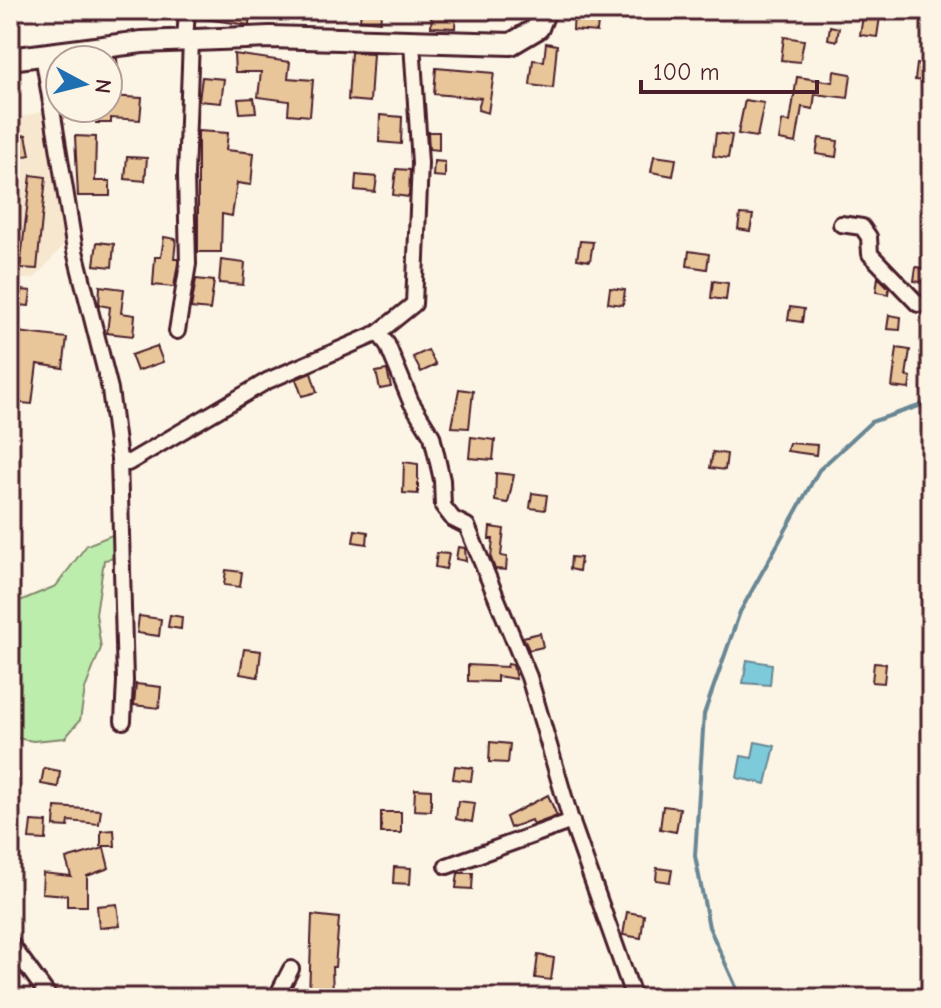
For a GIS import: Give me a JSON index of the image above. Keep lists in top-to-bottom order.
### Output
{
  "scale_bar": "100 m",
  "north": "right"
}
